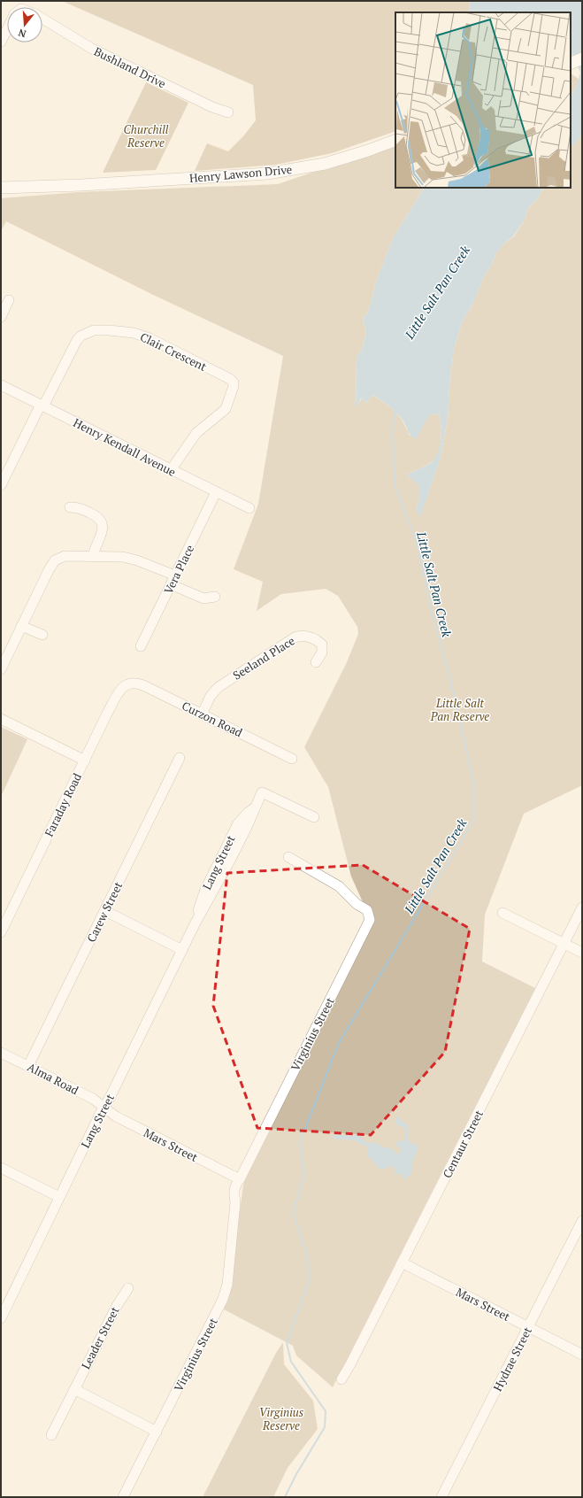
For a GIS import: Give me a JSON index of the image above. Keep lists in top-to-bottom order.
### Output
{
  "streets": {
    "main road": ["Henry Lawson Drive"],
    "street": [
      "Bushland Drive",
      "Clair Crescent",
      "Henry Kendall Avenue",
      "Vera Place",
      "Seeland Place",
      "Curzon Road",
      "Faraday Road",
      "Lang Street",
      "Carew Street",
      "Virginius Street",
      "Alma Road",
      "Centaur Street",
      "Mars Street",
      "Leader Street",
      "Hydrae Street"
    ]
  },
  "crossings": [
    ["Clair Crescent", "Henry Kendall Avenue"],
    ["Henry Kendall Avenue", "Vera Place"],
    ["Seeland Place", "Curzon Road"],
    ["Curzon Road", "Faraday Road"],
    ["Lang Street", "Alma Road"],
    ["Lang Street", "Mars Street"],
    ["Carew Street", "Alma Road"],
    ["Virginius Street", "Mars Street"],
    ["Alma Road", "Mars Street"],
    ["Centaur Street", "Mars Street"],
    ["Mars Street", "Hydrae Street"]
  ],
  "water": ["Little Salt Pan Creek"],
  "parks": ["Churchill Reserve", "Little Salt Pan Reserve", "Virginius Reserve"],
  "north": "bottom"
}
